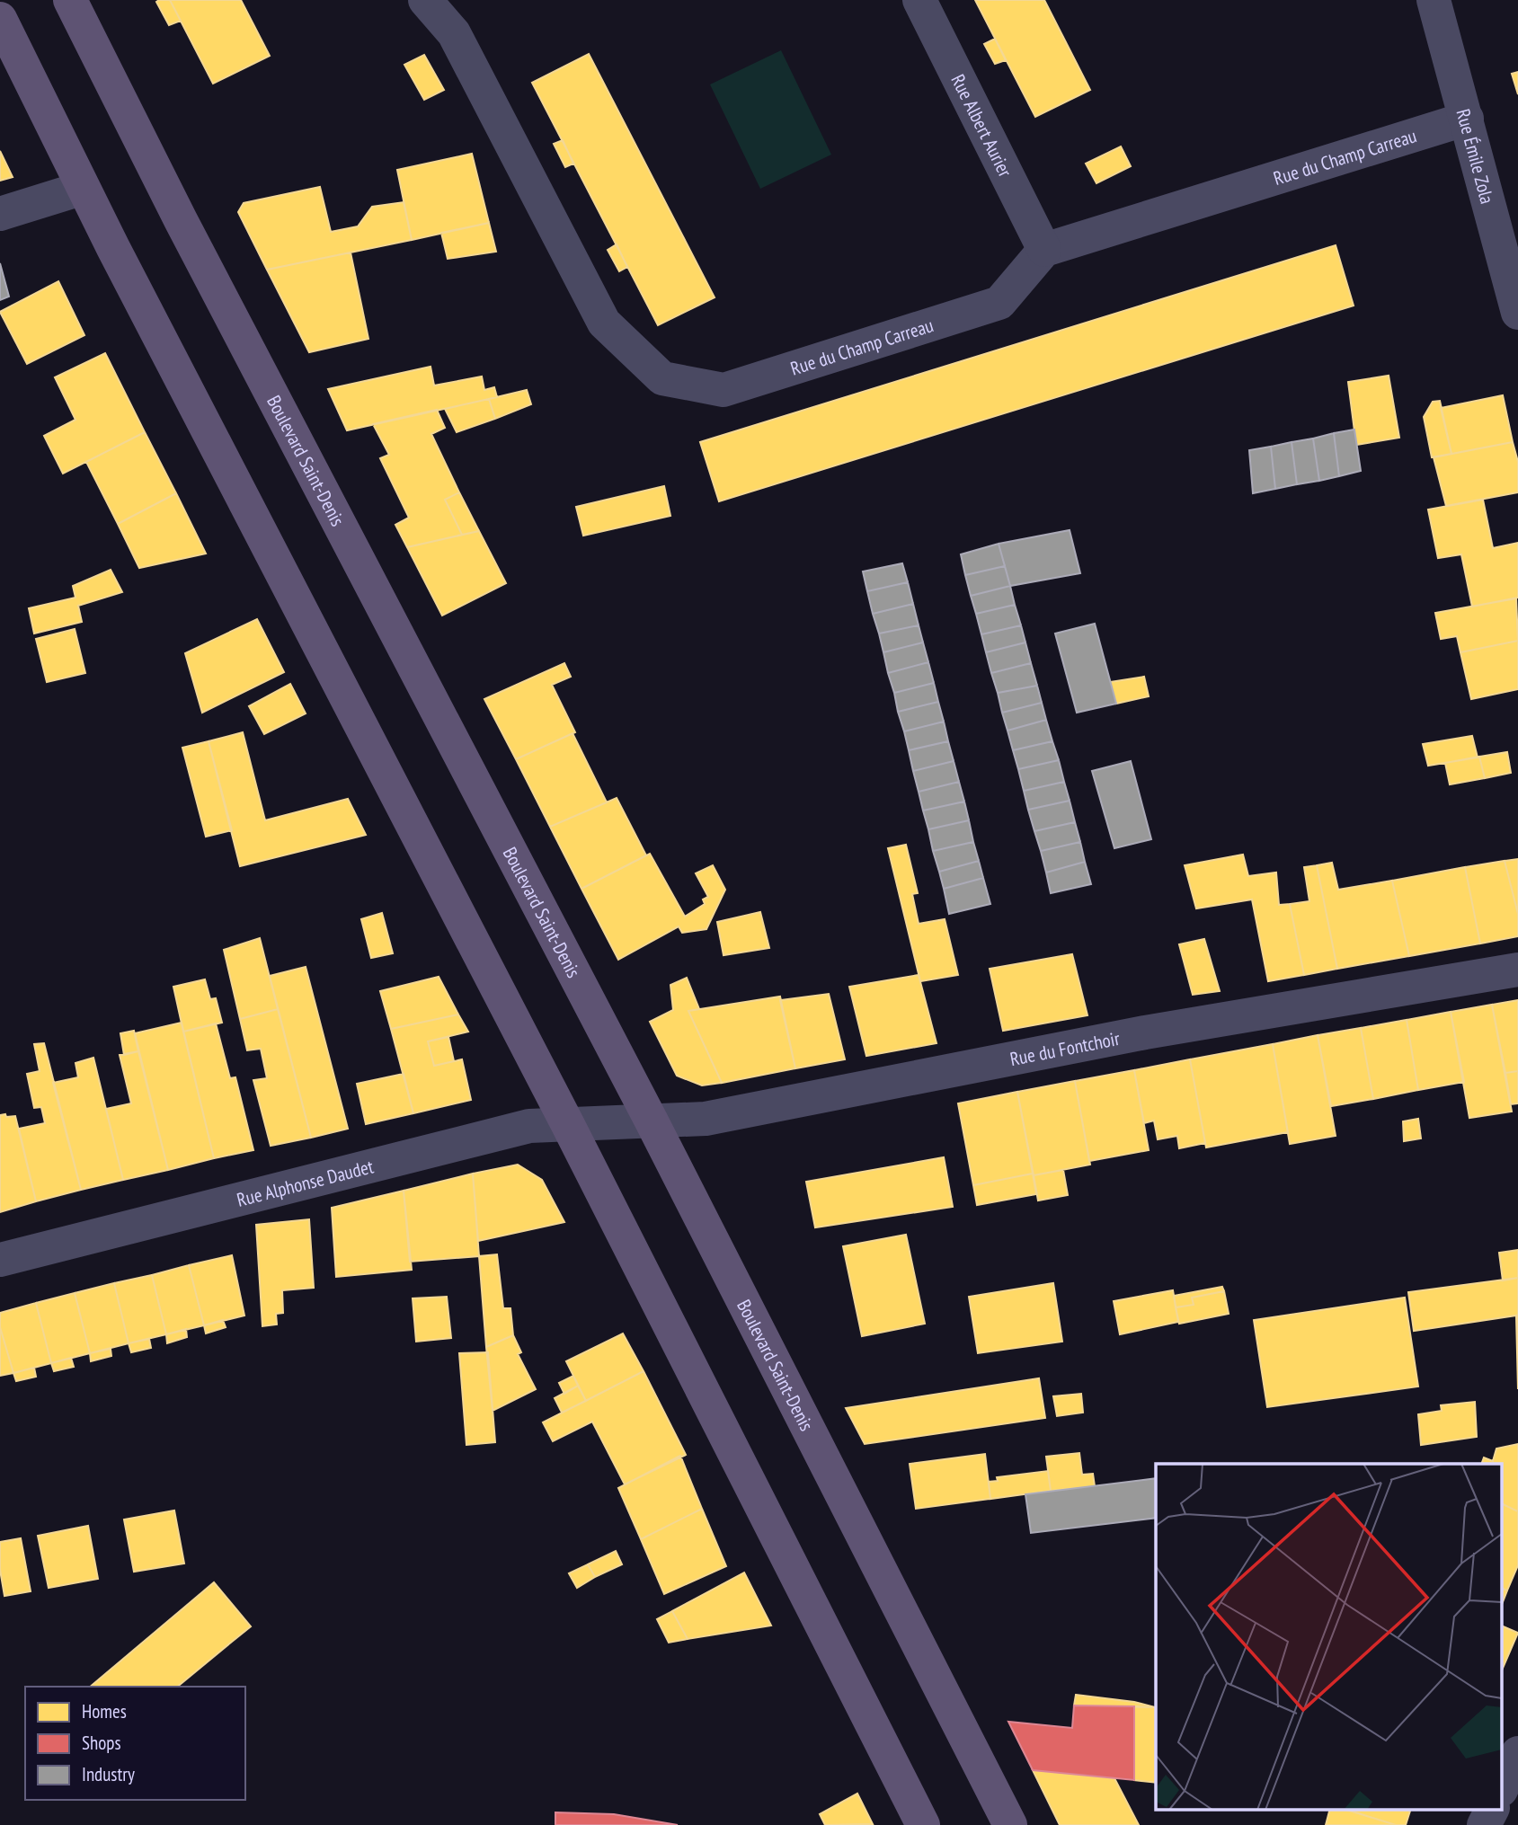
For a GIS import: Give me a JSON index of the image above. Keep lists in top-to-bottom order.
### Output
{
  "streets": {
    "main road": ["Boulevard Saint-Denis"],
    "street": [
      "Rue Albert Aurier",
      "Rue du Champ Carreau",
      "Rue Émile Zola",
      "Rue du Fontchoir",
      "Rue Alphonse Daudet"
    ]
  },
  "crossings": [
    ["Rue Albert Aurier", "Rue du Champ Carreau"],
    ["Rue du Champ Carreau", "Rue Émile Zola"],
    ["Boulevard Saint-Denis", "Rue du Fontchoir"],
    ["Rue du Fontchoir", "Rue Alphonse Daudet"]
  ],
  "legend": ["Homes", "Shops", "Industry"]
}
